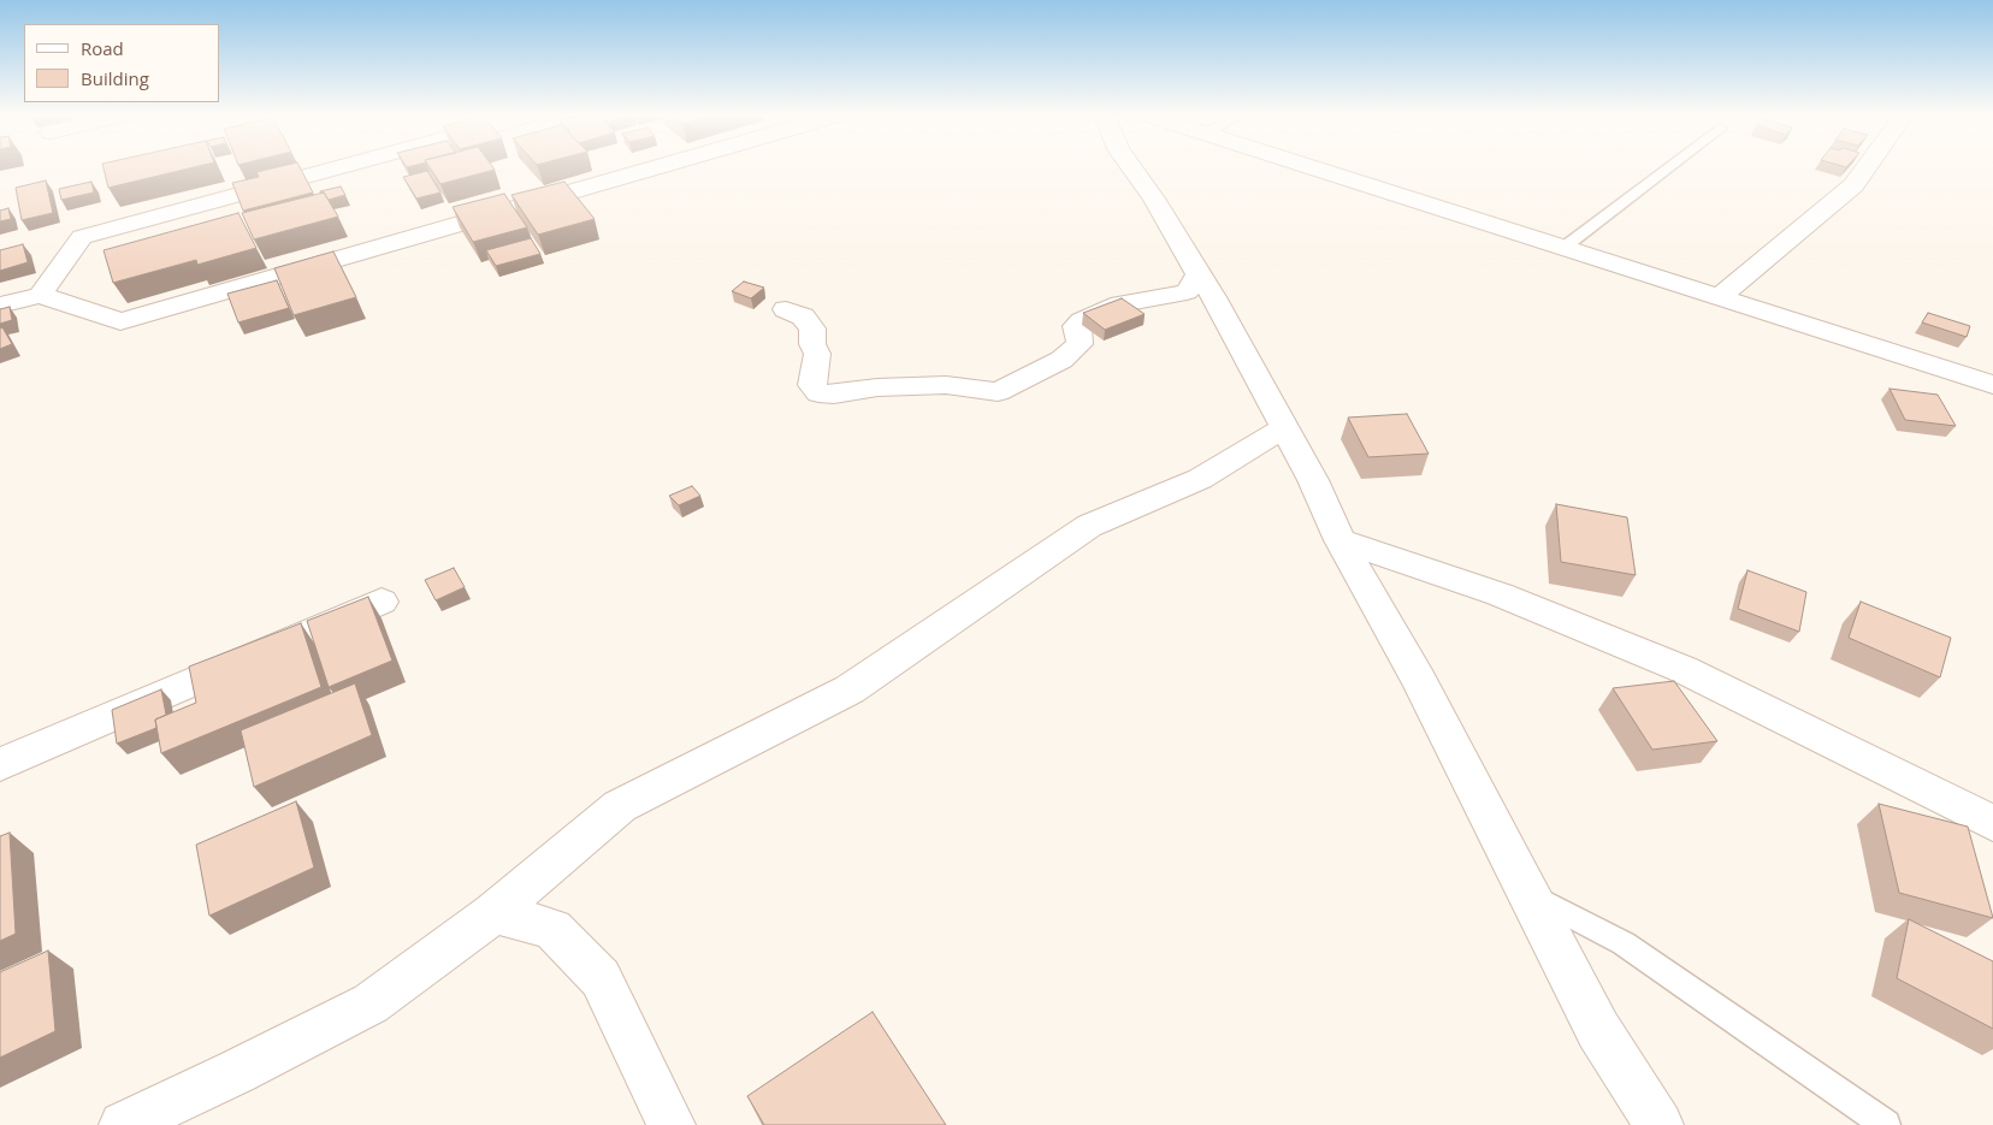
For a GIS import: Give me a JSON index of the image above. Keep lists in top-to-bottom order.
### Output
{
  "legend": ["Road", "Building"]
}
